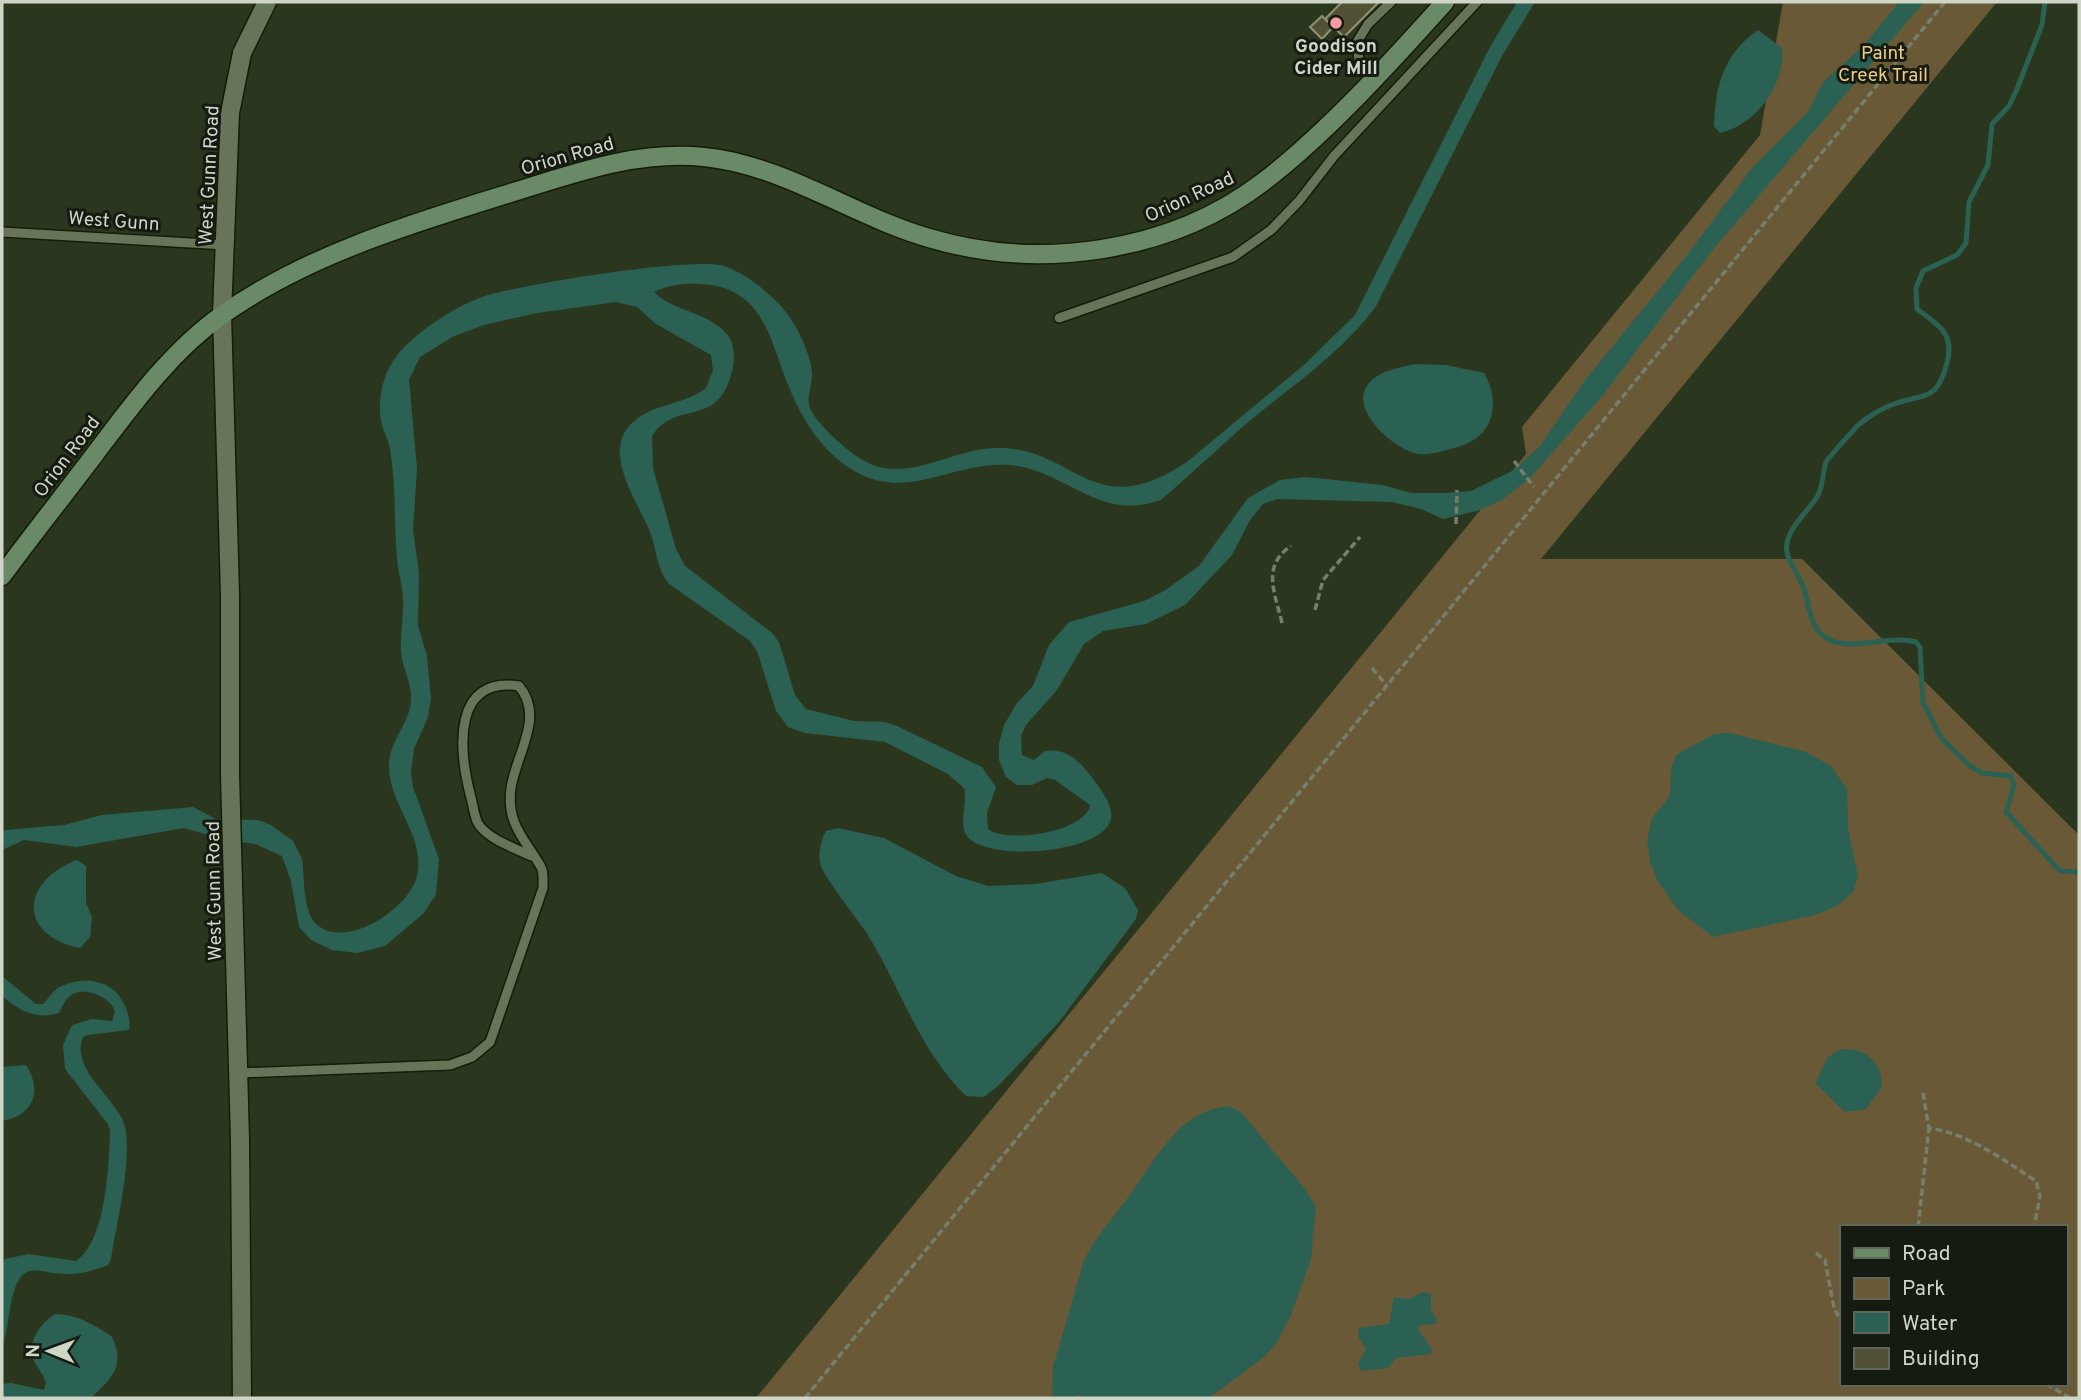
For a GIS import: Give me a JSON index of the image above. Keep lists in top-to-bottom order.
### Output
{
  "streets": {
    "street": ["Orion Road", "West Gunn Road"],
    "lane": ["West Gunn"]
  },
  "crossings": [
    ["Orion Road", "West Gunn Road"],
    ["West Gunn Road", "West Gunn"]
  ],
  "parks": ["Paint Creek Trail"],
  "places": ["Goodison Cider Mill"],
  "legend": [
    "Road",
    "Park",
    "Water",
    "Building"
  ],
  "north": "left"
}
